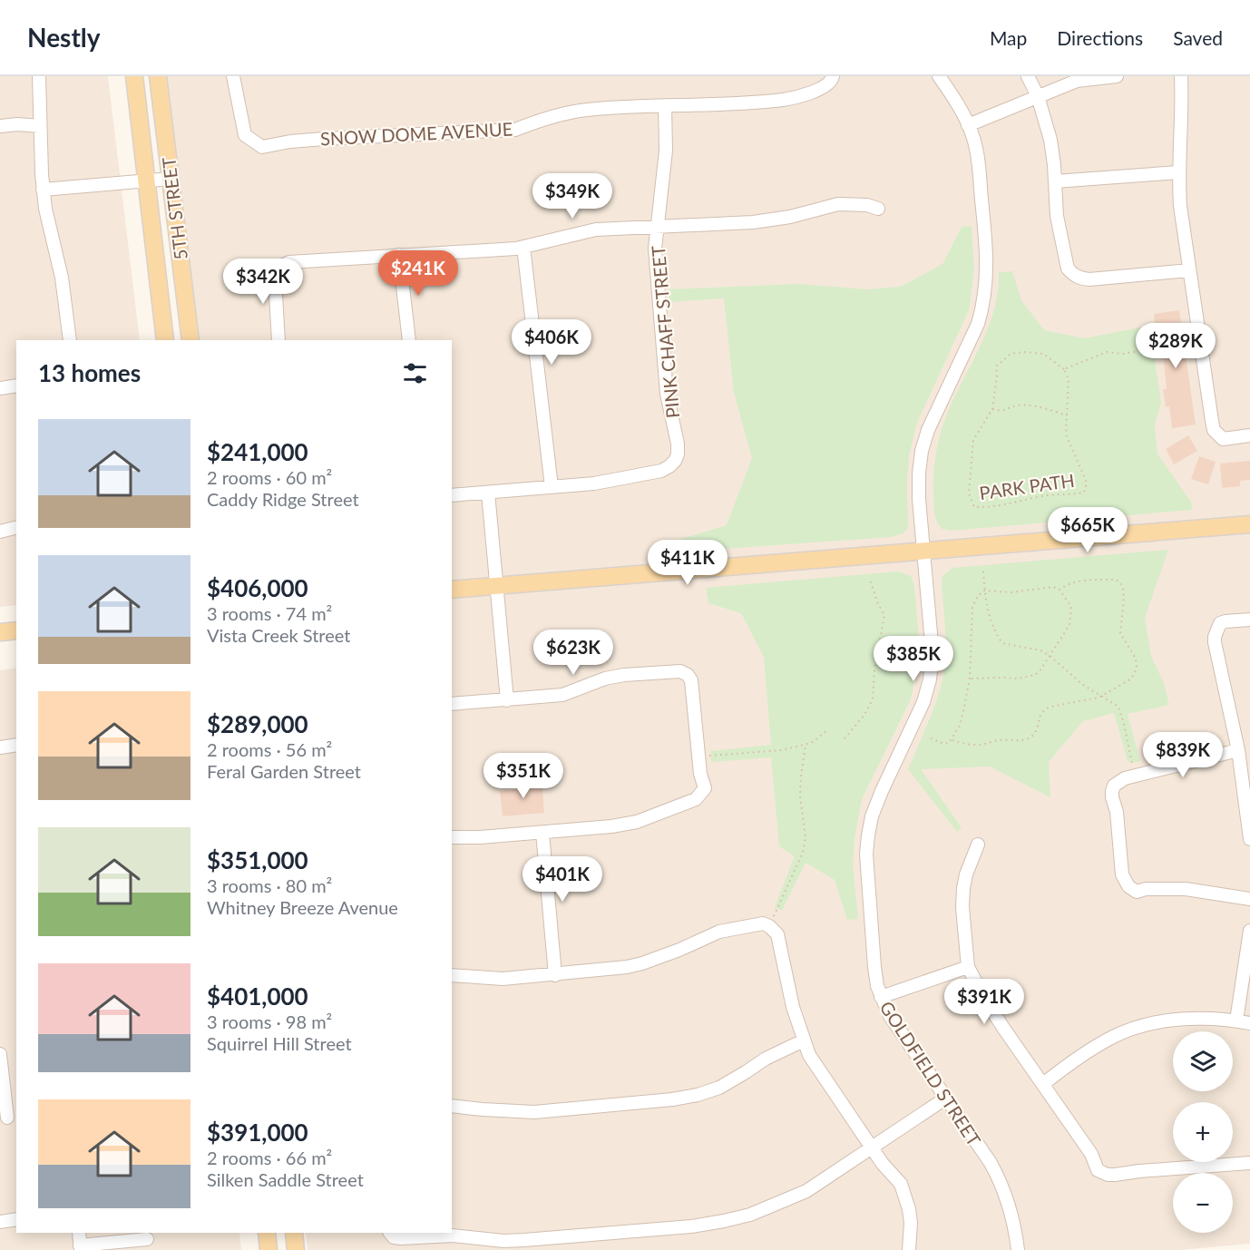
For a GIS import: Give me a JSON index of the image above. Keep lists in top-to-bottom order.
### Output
{
  "streets": {
    "main road": ["5TH STREET"],
    "street": ["SNOW DOME AVENUE", "PINK CHAFF STREET", "GOLDFIELD STREET"],
    "path": ["PARK PATH"]
  },
  "crossings": [
    ["SNOW DOME AVENUE", "PINK CHAFF STREET"]
  ],
  "page": {
    "header": "Nestly",
    "nav": ["Map", "Directions", "Saved"],
    "price": [
      "$349K",
      "$241K",
      "$342K",
      "$406K",
      "$289K",
      "$665K",
      "$411K",
      "$623K",
      "$385K",
      "$839K",
      "$351K",
      "$401K",
      "$391K"
    ],
    "heading": "13 homes",
    "list": [
      {
        "name": "$241,000",
        "note": "2 rooms · 60 m² · Caddy Ridge Street"
      },
      {
        "name": "$406,000",
        "note": "3 rooms · 74 m² · Vista Creek Street"
      },
      {
        "name": "$289,000",
        "note": "2 rooms · 56 m² · Feral Garden Street"
      },
      {
        "name": "$351,000",
        "note": "3 rooms · 80 m² · Whitney Breeze Avenue"
      },
      {
        "name": "$401,000",
        "note": "3 rooms · 98 m² · Squirrel Hill Street"
      },
      {
        "name": "$391,000",
        "note": "2 rooms · 66 m² · Silken Saddle Street"
      }
    ],
    "map_buttons": ["+", "−"]
  }
}
